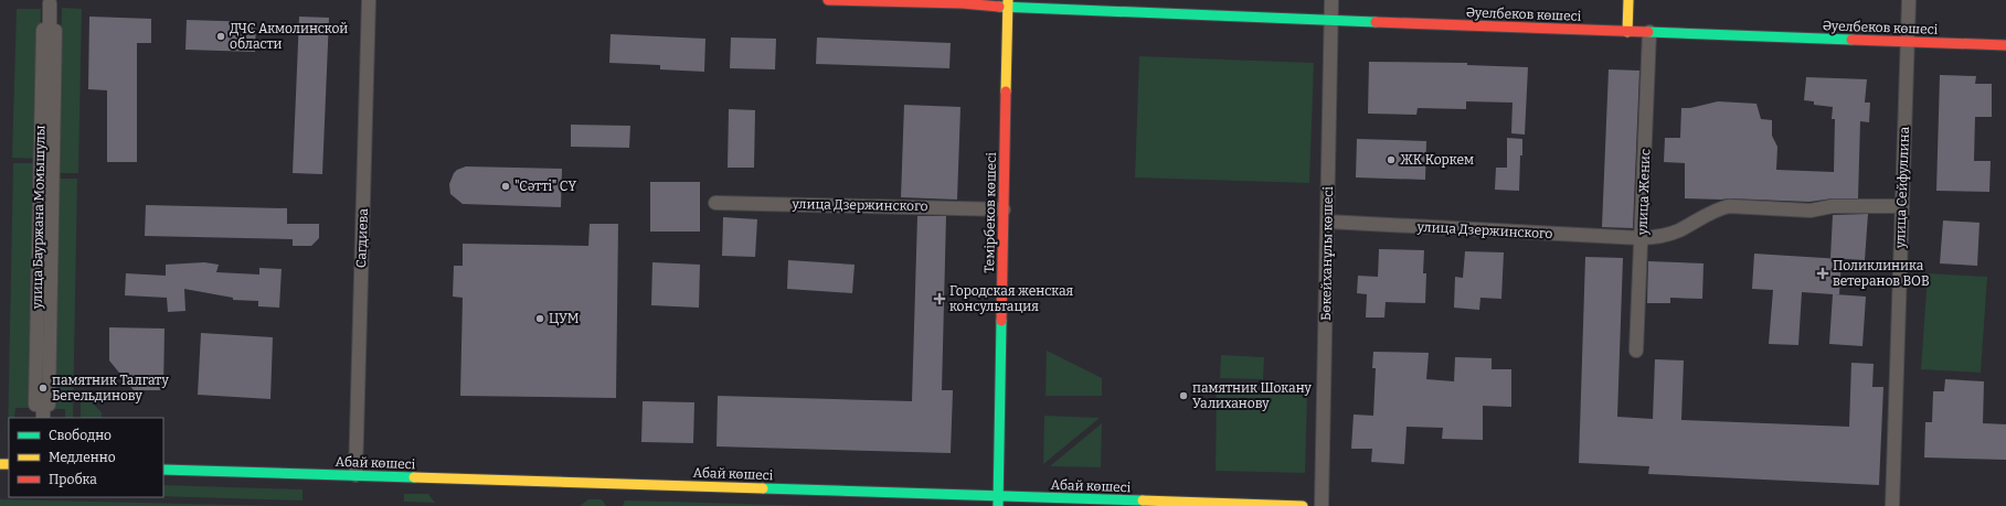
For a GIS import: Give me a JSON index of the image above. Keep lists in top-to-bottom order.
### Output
{
  "streets": {
    "street": [
      "Әуелбеков көшесі",
      "улица Сейфуллина",
      "улица Женис",
      "улица Дзержинского",
      "Темірбеков көшесі",
      "улица Бауржана Момышулы",
      "Сагдиева",
      "Бөкейханұлы көшесі",
      "Абай көшесі"
    ]
  },
  "crossings": [
    ["Әуелбеков көшесі", "улица Сейфуллина"],
    ["Әуелбеков көшесі", "улица Женис"],
    ["Әуелбеков көшесі", "Темірбеков көшесі"],
    ["Әуелбеков көшесі", "Бөкейханұлы көшесі"],
    ["улица Сейфуллина", "улица Дзержинского"],
    ["улица Женис", "улица Дзержинского"],
    ["улица Дзержинского", "Темірбеков көшесі"],
    ["улица Дзержинского", "Бөкейханұлы көшесі"],
    ["Темірбеков көшесі", "Абай көшесі"],
    ["Сагдиева", "Абай көшесі"]
  ],
  "places": {
    "other": [
      "ДЧС Акмолинской области",
      "ЖК Коркем",
      "\"Сәтті\" СY",
      "ЦУМ",
      "памятник Талгату Бегельдинову",
      "памятник Шокану Уалиханову"
    ],
    "health": ["Поликлиника ветеранов ВОВ", "Городская женская консультация"]
  },
  "legend": ["Свободно", "Медленно", "Пробка"]
}
